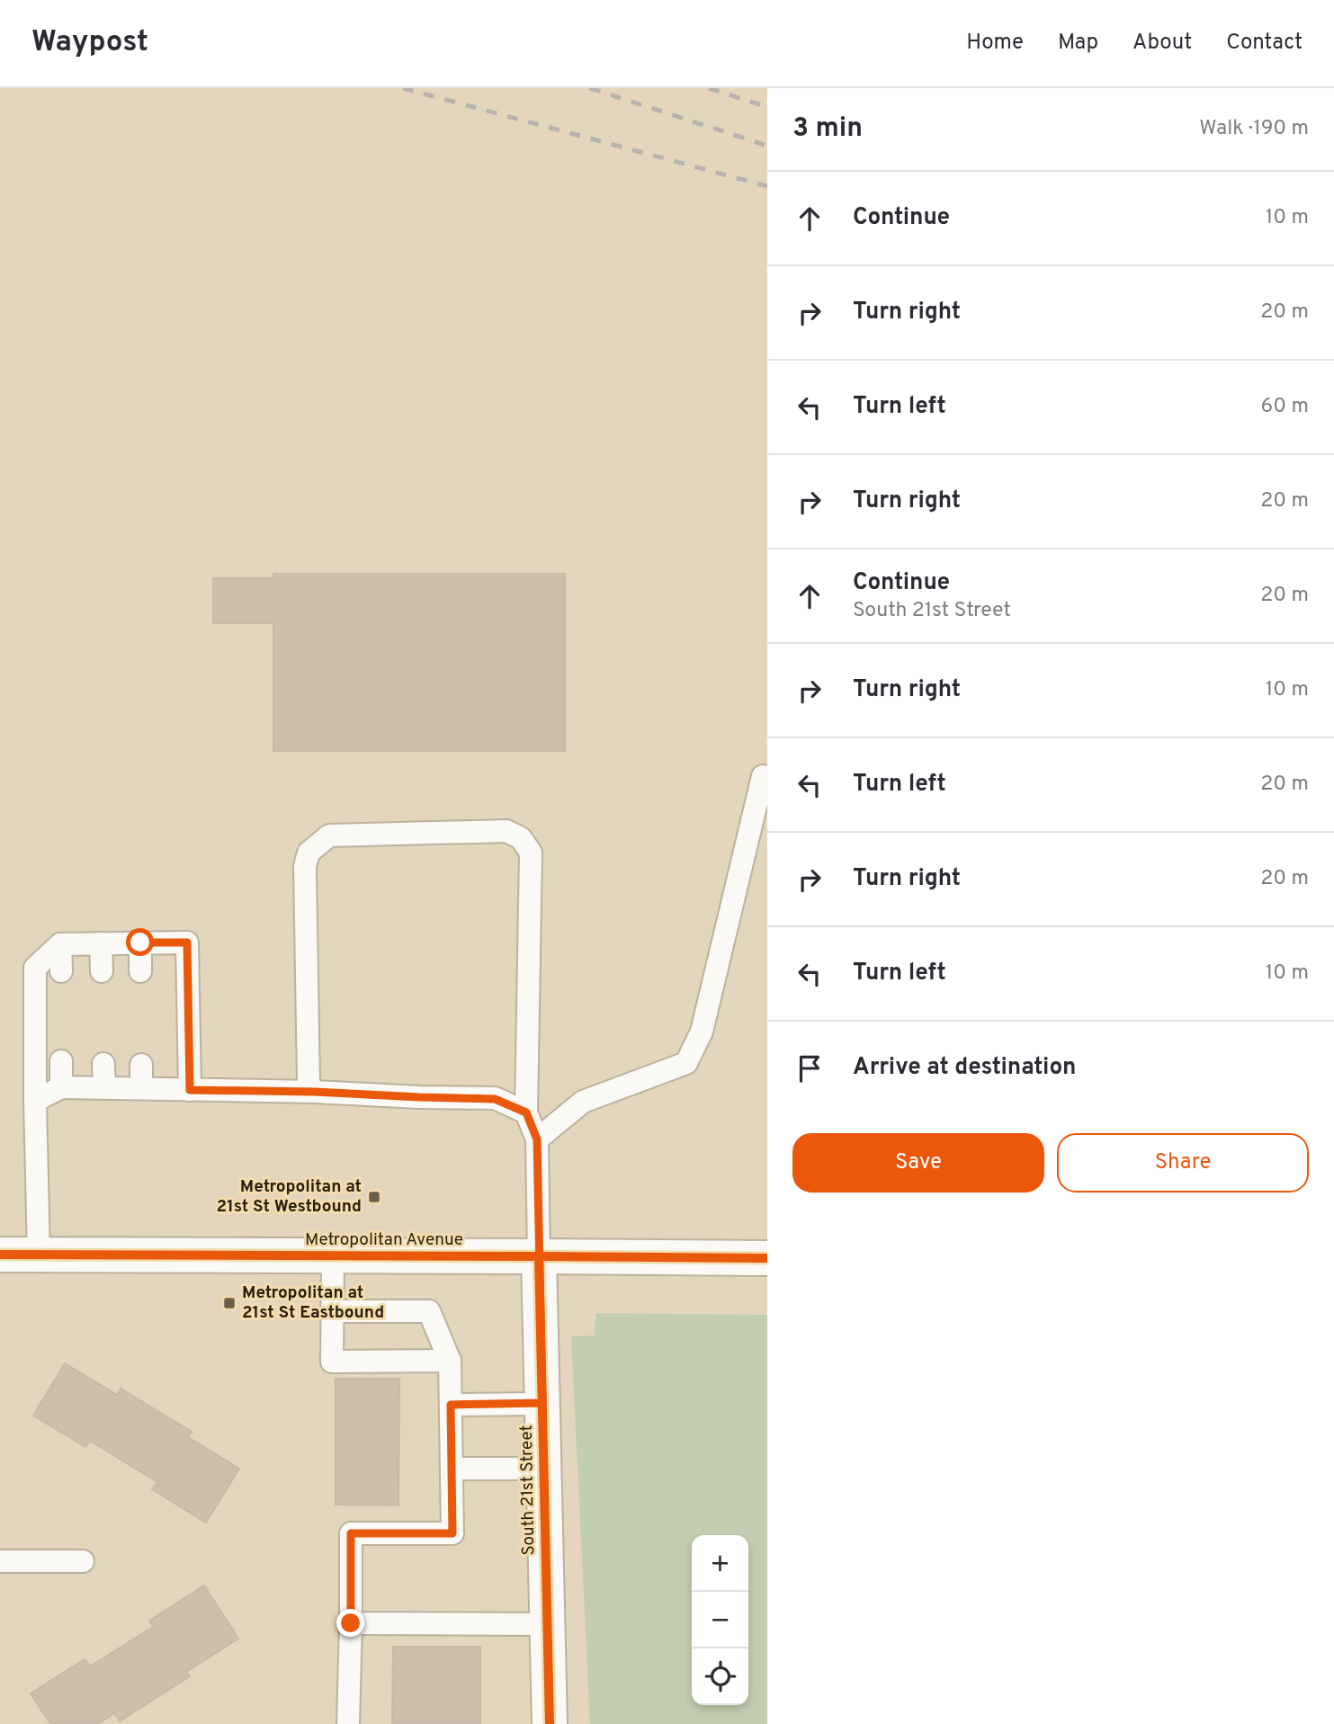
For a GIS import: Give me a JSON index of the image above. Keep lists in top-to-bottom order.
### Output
{
  "streets": {
    "main road": ["Metropolitan Avenue", "South 21st Street"]
  },
  "crossings": [
    ["Metropolitan Avenue", "South 21st Street"]
  ],
  "places": {
    "transit": ["Metropolitan at 21st St Westbound", "Metropolitan at 21st St Eastbound"]
  },
  "page": {
    "header": "Waypost",
    "nav": [
      "Home",
      "Map",
      "About",
      "Contact"
    ],
    "heading": ["3 min", "Walk · 190 m"],
    "list": [
      ["Continue", "10 m"],
      ["Turn right", "20 m"],
      ["Turn left", "60 m"],
      ["Turn right", "20 m"],
      ["Continue", "South 21st Street", "20 m"],
      ["Turn right", "10 m"],
      ["Turn left", "20 m"],
      ["Turn right", "20 m"],
      ["Turn left", "10 m"],
      "Arrive at destination"
    ],
    "buttons": ["Save", "Share"],
    "map_buttons": ["+", "−"]
  }
}
